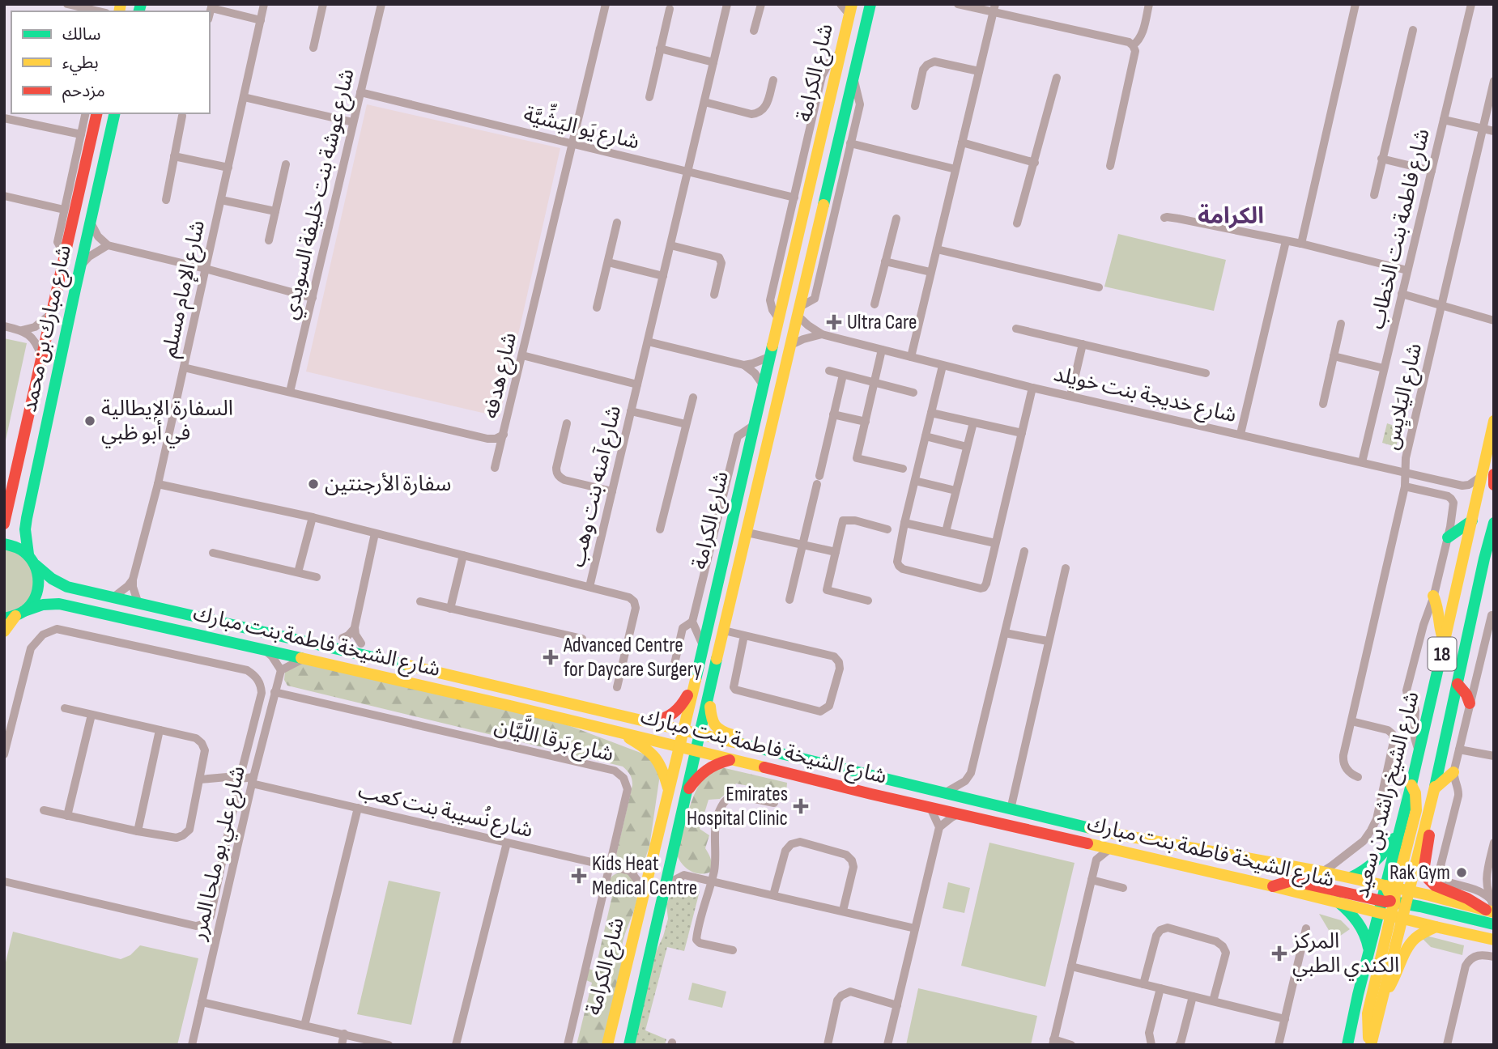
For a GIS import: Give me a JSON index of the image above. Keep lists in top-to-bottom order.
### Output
{
  "streets": {
    "main road": [
      "شارع الكرامة",
      "شارع مبارك بن محمد",
      "شارع الشيخة فاطمة بنت مبارك",
      "18",
      "شارع الشيخ راشد بن سعيد"
    ],
    "street": [
      "شارع يَو اليَشِّيَّة",
      "شارع عوشة بنت خليفة السويدي",
      "شارع فاطمة بنت الخطاب",
      "شارع الإمام مسلم",
      "شارع هدفه",
      "شارع خديجة بنت خويلد",
      "شارع اليَلايِس",
      "شارع آمنه بنت وهب",
      "شارع بَرقا اللَّيَّان",
      "شارع نُسيبة بنت كعب",
      "شارع علي بو ملحا المرر"
    ]
  },
  "crossings": [
    ["شارع الكرامة", "شارع خديجة بنت خويلد"],
    ["شارع الكرامة", "شارع الشيخة فاطمة بنت مبارك"],
    ["شارع يَو اليَشِّيَّة", "شارع عوشة بنت خليفة السويدي"],
    ["شارع يَو اليَشِّيَّة", "شارع هدفه"],
    ["شارع يَو اليَشِّيَّة", "شارع آمنه بنت وهب"],
    ["شارع عوشة بنت خليفة السويدي", "شارع هدفه"],
    ["شارع فاطمة بنت الخطاب", "شارع خديجة بنت خويلد"],
    ["شارع الإمام مسلم", "شارع هدفه"],
    ["شارع الإمام مسلم", "شارع آمنه بنت وهب"],
    ["شارع الإمام مسلم", "شارع الشيخة فاطمة بنت مبارك"],
    ["شارع خديجة بنت خويلد", "شارع اليَلايِس"],
    ["شارع الشيخة فاطمة بنت مبارك", "شارع الشيخ راشد بن سعيد"],
    ["شارع بَرقا اللَّيَّان", "شارع نُسيبة بنت كعب"],
    ["شارع بَرقا اللَّيَّان", "شارع علي بو ملحا المرر"],
    ["شارع نُسيبة بنت كعب", "شارع علي بو ملحا المرر"]
  ],
  "districts": ["الكرامة"],
  "places": {
    "health": [
      "Ultra Care",
      "Advanced Centre for Daycare Surgery",
      "Emirates Hospital Clinic",
      "Kids Heat Medical Centre",
      "المركز الكندي الطبي"
    ],
    "other": ["السفارة الإيطالية في أبو ظبي", "سفارة الأرجنتين", "Rak Gym"]
  },
  "legend": ["سالك", "بطيء", "مزدحم"]
}
